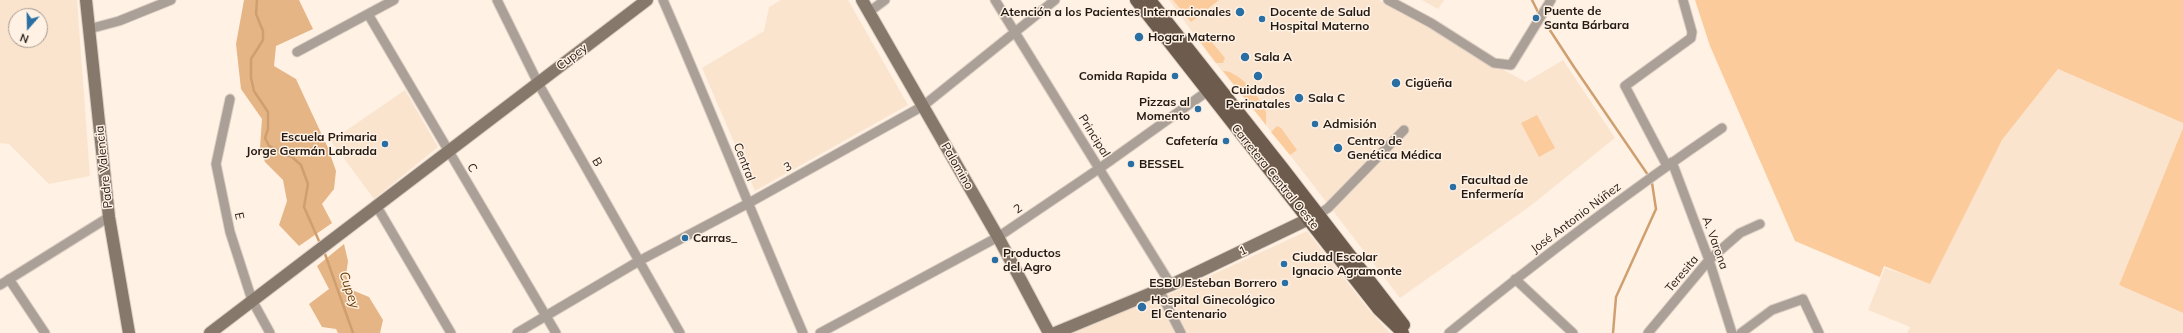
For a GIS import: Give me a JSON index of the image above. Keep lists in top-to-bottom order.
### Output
{
  "streets": {
    "main road": ["Carretera Central Oeste"],
    "street": [
      "Cupey",
      "Principal",
      "B",
      "Central",
      "Palomino",
      "Padre Valencia",
      "3",
      "C",
      "2",
      "E",
      "José Antonio Núñez",
      "A. Varona",
      "1",
      "Teresita"
    ]
  },
  "crossings": [
    ["Cupey", "B"],
    ["Cupey", "C"],
    ["Cupey", "E"],
    ["Principal", "3"],
    ["Principal", "2"],
    ["Principal", "1"],
    ["B", "3"],
    ["Central", "3"],
    ["Palomino", "3"],
    ["Palomino", "2"],
    ["3", "C"],
    ["Carretera Central Oeste", "2"],
    ["Carretera Central Oeste", "1"],
    ["José Antonio Núñez", "A. Varona"],
    ["A. Varona", "Teresita"]
  ],
  "water": ["Cupey"],
  "places": [
    "Atención a los Pacientes Internacionales",
    "Puente de Santa Bárbara",
    "Docente de Salud Hospital Materno",
    "Hogar Materno",
    "Sala A",
    "Comida Rapida",
    "Cuidados Perinatales",
    "Cigüeña",
    "Sala C",
    "Pizzas al Momento",
    "Admisión",
    "Cafetería",
    "Escuela Primaria Jorge Germán Labrada",
    "Centro de Genética Médica",
    "BESSEL",
    "Facultad de Enfermería",
    "Carras_",
    "Productos del Agro",
    "Ciudad Escolar Ignacio Agramonte",
    "ESBU Esteban Borrero",
    "Hospital Ginecológico El Centenario"
  ],
  "north": "bottom"
}
